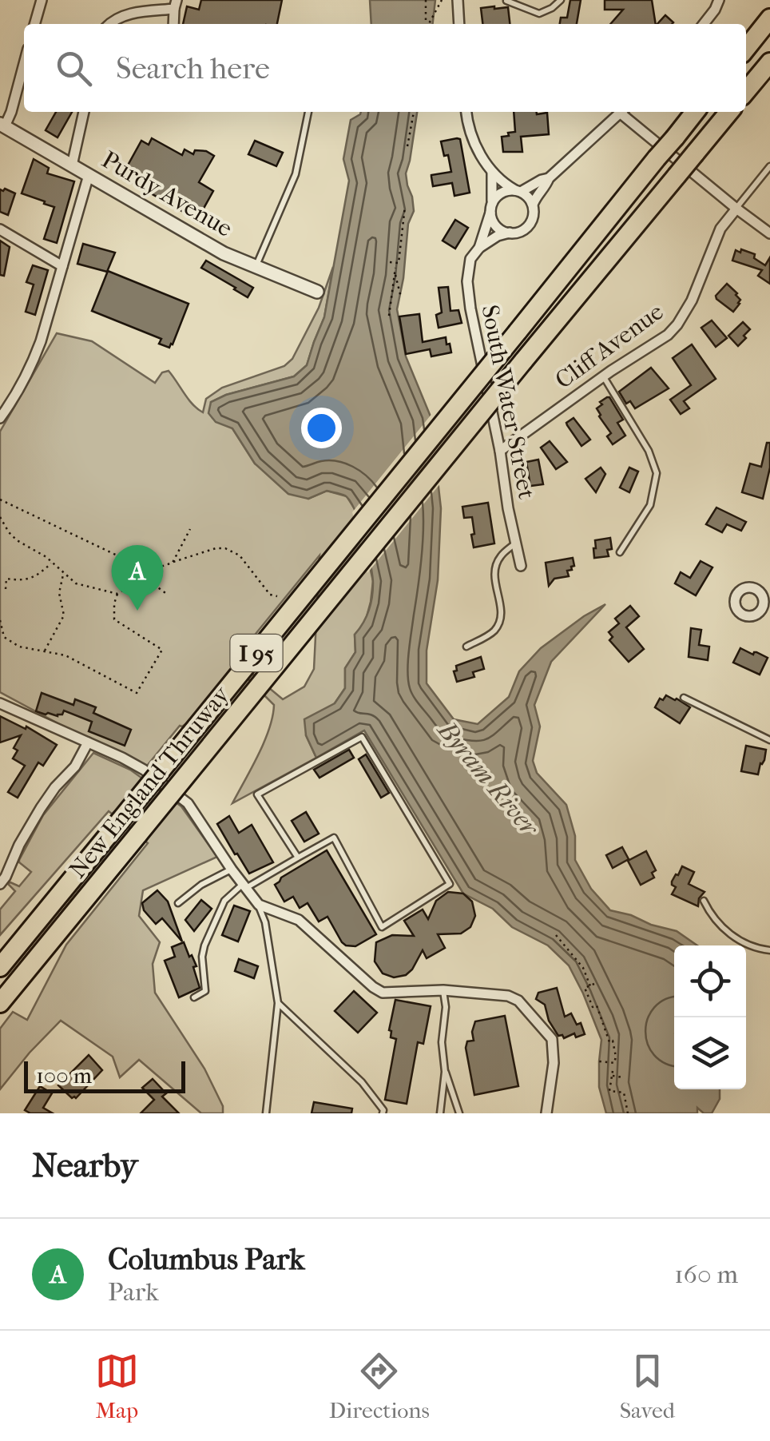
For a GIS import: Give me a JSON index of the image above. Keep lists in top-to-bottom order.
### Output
{
  "streets": {
    "highway": ["I 95", "New England Thruway"],
    "street": ["Purdy Avenue", "Cliff Avenue", "South Water Street"]
  },
  "crossings": [
    ["Cliff Avenue", "South Water Street"]
  ],
  "water": ["Byram River"],
  "scale_bar": "100 m",
  "page": {
    "search": "Search here",
    "pins": "A",
    "scale": "100 m",
    "heading": "Nearby",
    "list": [
      {
        "mark": "A",
        "name": "Columbus Park",
        "note": "Park",
        "value": "160 m"
      }
    ],
    "nav": ["Map", "Directions", "Saved"]
  }
}
